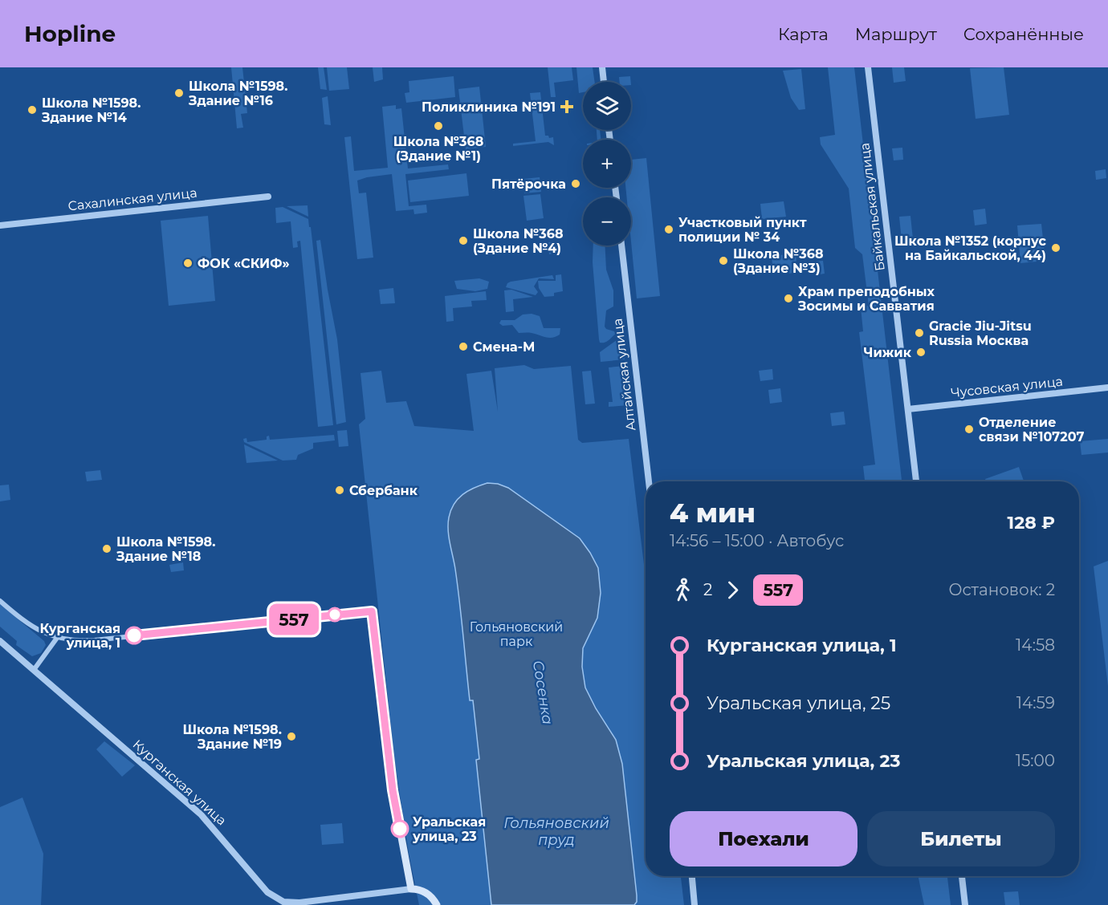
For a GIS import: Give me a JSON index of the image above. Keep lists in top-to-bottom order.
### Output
{
  "streets": {
    "street": [
      "Сахалинская улица",
      "Байкальская улица",
      "Алтайская улица",
      "Чусовская улица",
      "Курганская улица"
    ]
  },
  "crossings": [
    ["Байкальская улица", "Чусовская улица"]
  ],
  "water": ["Сосенка", "Гольяновский пруд"],
  "parks": ["Гольяновcкий парк"],
  "places": {
    "other": [
      "Школа №1598. Здание №16",
      "Школа №1598. Здание №14",
      "Школа №368 (Здание №1)",
      "Пятёрочка",
      "Участковый пункт полиции № 34",
      "Школа №368 (Здание №4)",
      "Школа №1352 (корпус на Байкальской, 44)",
      "Школа №368 (Здание №3)",
      "ФОК «СКИФ»",
      "Храм преподобных Зосимы и Савватия",
      "Gracie Jiu-Jitsu Russia Москва",
      "Смена-М",
      "Чижик",
      "Отделение связи №107207",
      "Сбербанк",
      "Школа №1598. Здание №18",
      "Курганская улица, 1",
      "Школа №1598. Здание №19",
      "Уральская улица, 23"
    ],
    "health": ["Поликлиника №191"]
  },
  "lines": ["bus line 557"],
  "page": {
    "header": "Hopline",
    "nav": ["Карта", "Маршрут", "Сохранённые"],
    "on_map": "557",
    "map_buttons": ["+", "−"],
    "heading": ["4 мин", "14:56 – 15:00 · Автобус", "128 ₽"],
    "legs": ["2", "557", "Остановок: 2"],
    "list": [
      {
        "name": "Курганская улица, 1",
        "value": "14:58"
      },
      {
        "name": "Уральская улица, 25",
        "value": "14:59"
      },
      {
        "name": "Уральская улица, 23",
        "value": "15:00"
      }
    ],
    "buttons": ["Поехали", "Билеты"]
  }
}
